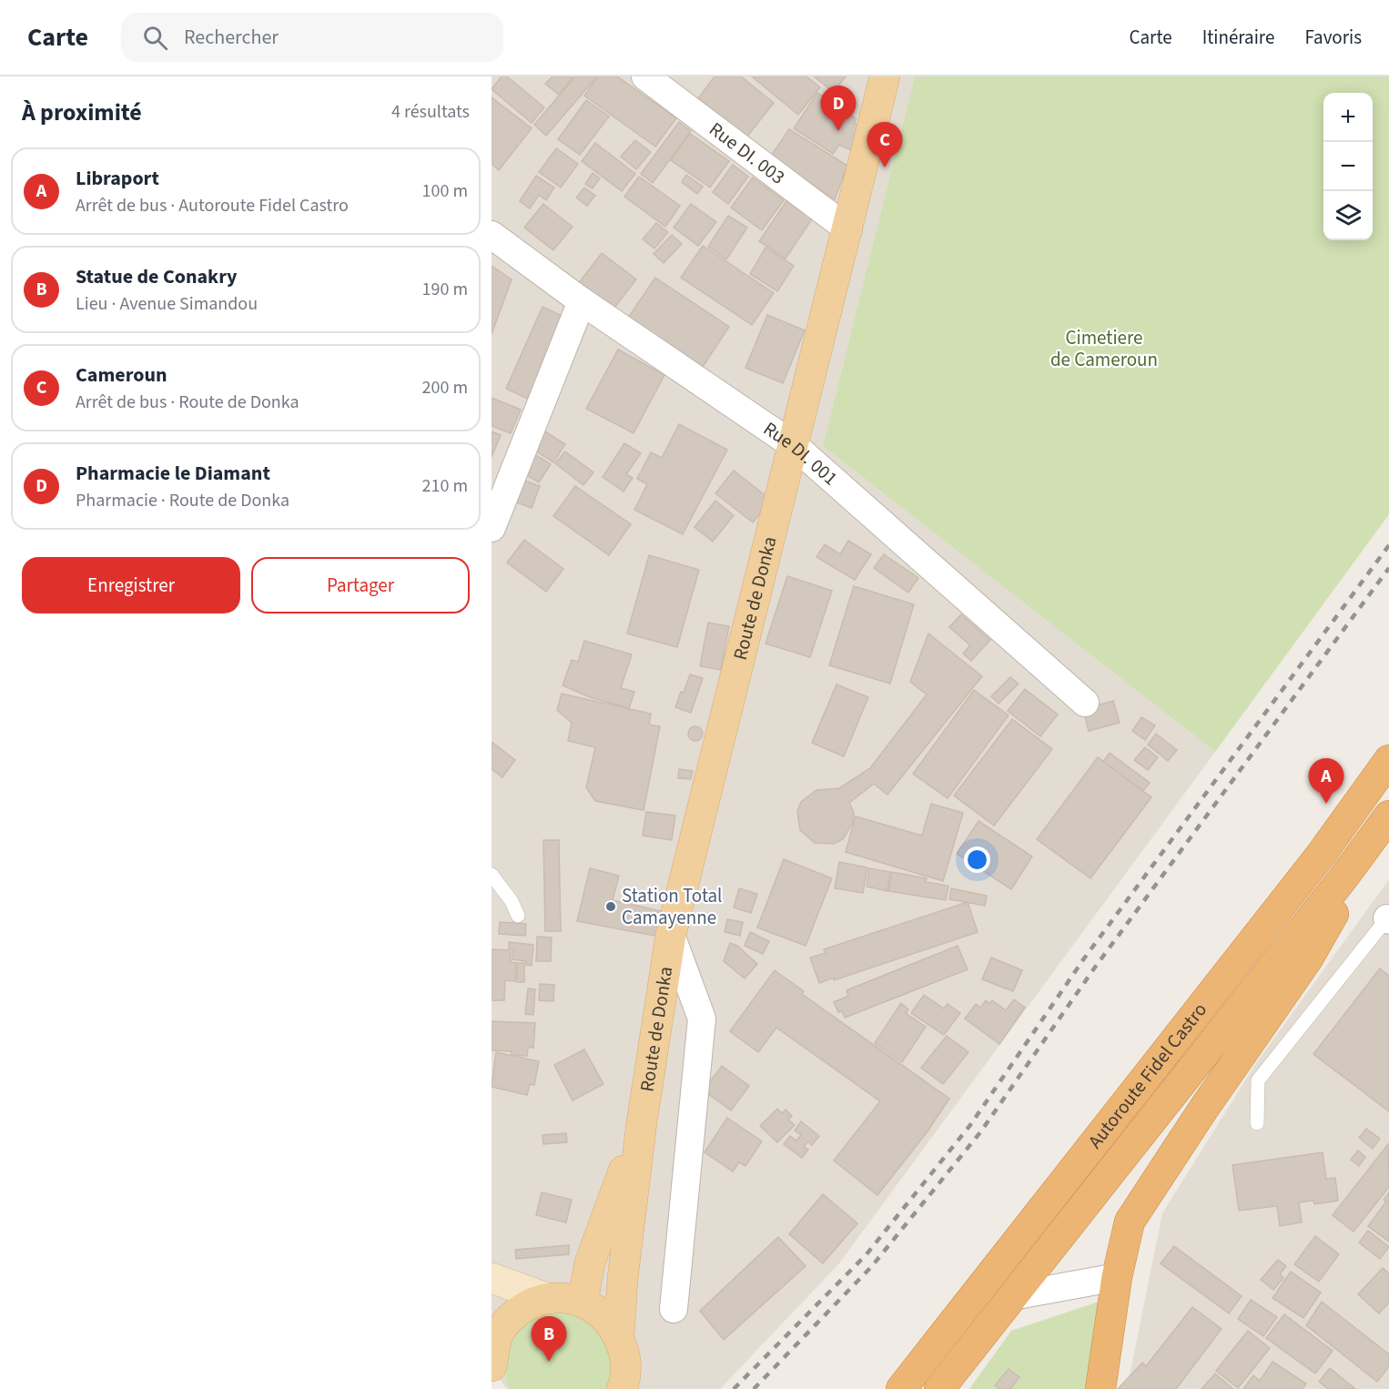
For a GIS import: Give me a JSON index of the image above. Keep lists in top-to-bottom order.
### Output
{
  "streets": {
    "highway": ["Autoroute Fidel Castro"],
    "main road": ["Route de Donka"],
    "street": ["Rue DI. 003", "Rue DI. 001"]
  },
  "crossings": [
    ["Rue DI. 003", "Route de Donka"],
    ["Rue DI. 001", "Route de Donka"]
  ],
  "parks": ["Cimetiere de Cameroun"],
  "places": ["Station Total Camayenne"],
  "page": {
    "header": "Carte",
    "search": "Rechercher",
    "nav": ["Carte", "Itinéraire", "Favoris"],
    "heading": ["À proximité", "4 résultats"],
    "pins": [
      "D",
      "C",
      "A",
      "B"
    ],
    "map_buttons": ["+", "−"],
    "list": [
      {
        "mark": "A",
        "name": "Libraport",
        "note": "Arrêt de bus · Autoroute Fidel Castro",
        "value": "100 m"
      },
      {
        "mark": "B",
        "name": "Statue de Conakry",
        "note": "Lieu · Avenue Simandou",
        "value": "190 m"
      },
      {
        "mark": "C",
        "name": "Cameroun",
        "note": "Arrêt de bus · Route de Donka",
        "value": "200 m"
      },
      {
        "mark": "D",
        "name": "Pharmacie le Diamant",
        "note": "Pharmacie · Route de Donka",
        "value": "210 m"
      }
    ],
    "buttons": ["Enregistrer", "Partager"]
  }
}
